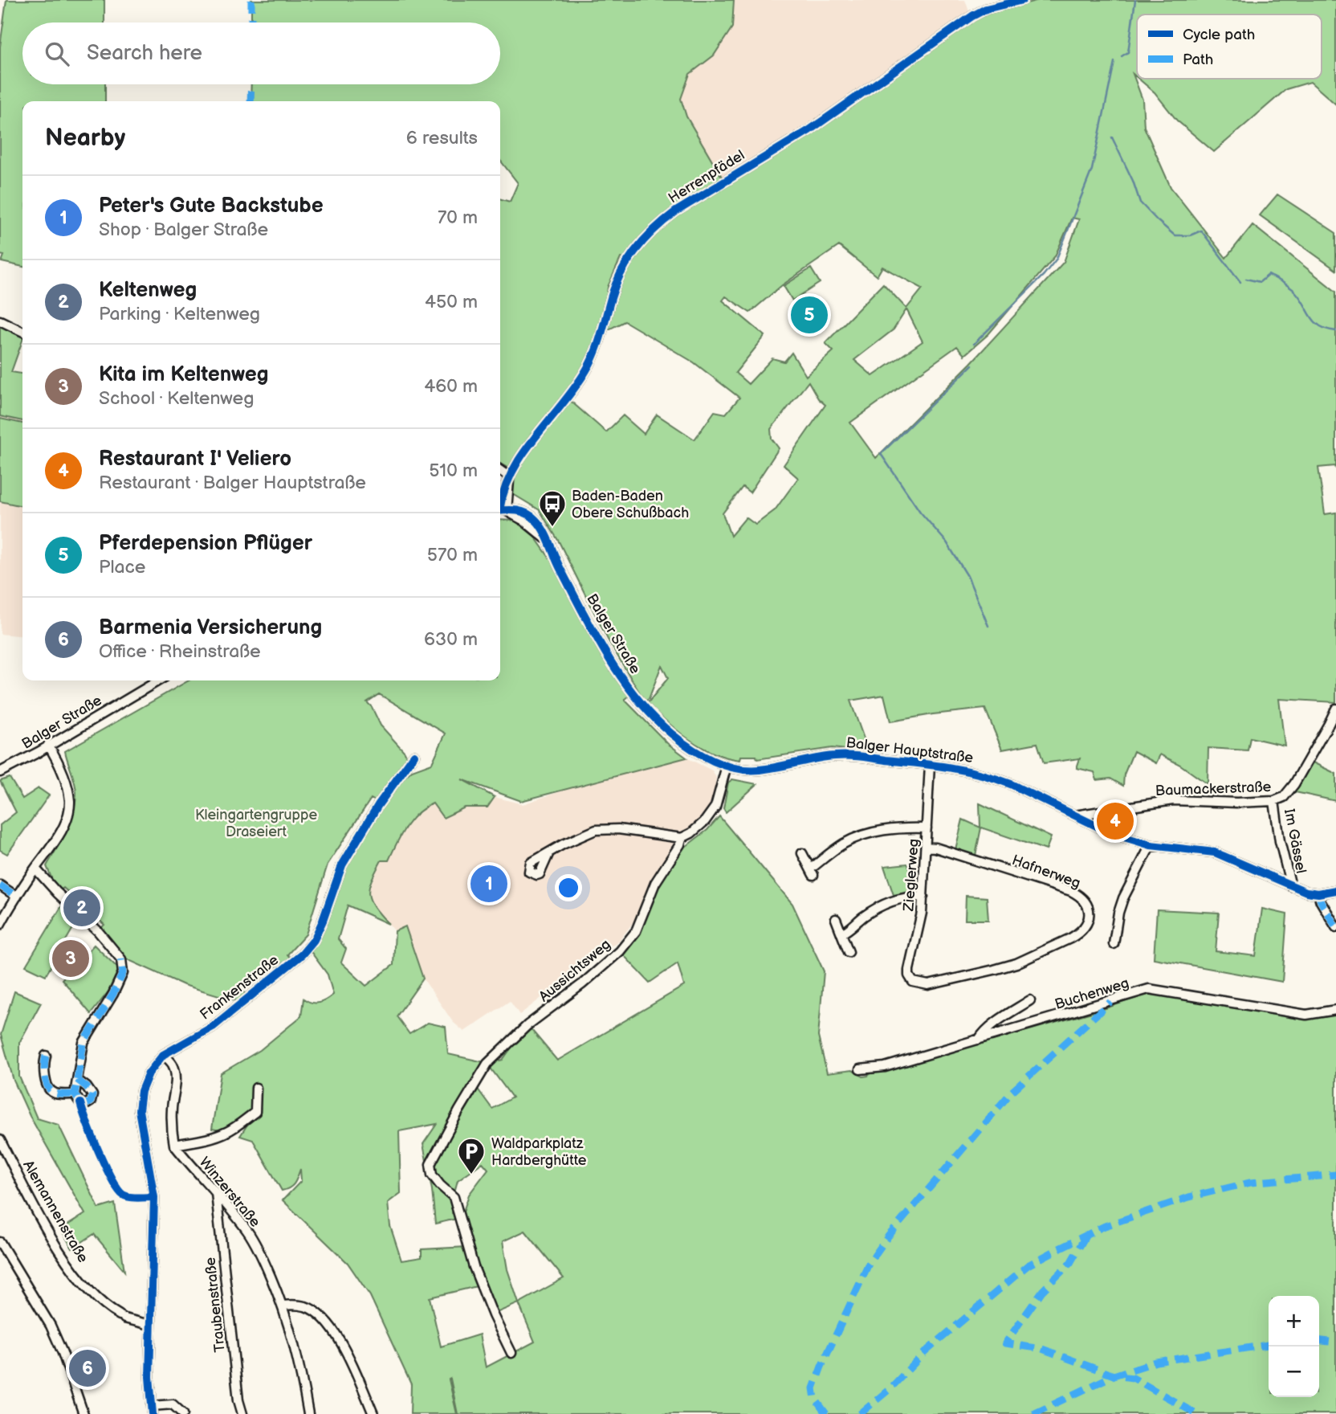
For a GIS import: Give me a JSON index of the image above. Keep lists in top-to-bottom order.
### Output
{
  "streets": {
    "street": [
      "Herrenpfädel",
      "Balger Straße",
      "Balger Hauptstraße",
      "Baumackerstraße",
      "Im Gässel",
      "Hafnerweg",
      "Zieglerweg",
      "Aussichtsweg",
      "Frankenstraße",
      "Buchenweg",
      "Winzerstraße",
      "Alemannenstraße",
      "Traubenstraße"
    ]
  },
  "crossings": [
    ["Herrenpfädel", "Balger Straße"],
    ["Balger Straße", "Balger Hauptstraße"],
    ["Balger Straße", "Aussichtsweg"],
    ["Balger Hauptstraße", "Baumackerstraße"],
    ["Balger Hauptstraße", "Im Gässel"],
    ["Balger Hauptstraße", "Zieglerweg"],
    ["Balger Hauptstraße", "Aussichtsweg"],
    ["Baumackerstraße", "Im Gässel"],
    ["Hafnerweg", "Zieglerweg"],
    ["Frankenstraße", "Alemannenstraße"],
    ["Winzerstraße", "Traubenstraße"]
  ],
  "parks": ["Kleingartengruppe Draseiert"],
  "places": {
    "bus stop": ["Baden-Baden Obere Schußbach"],
    "parking": ["Waldparkplatz Hardberghütte"]
  },
  "legend": ["Cycle path", "Path"],
  "page": {
    "search": "Search here",
    "heading": ["Nearby", "6 results"],
    "list": [
      {
        "mark": "1",
        "name": "Peter's Gute Backstube",
        "note": "Shop · Balger Straße",
        "value": "70 m"
      },
      {
        "mark": "2",
        "name": "Keltenweg",
        "note": "Parking · Keltenweg",
        "value": "450 m"
      },
      {
        "mark": "3",
        "name": "Kita im Keltenweg",
        "note": "School · Keltenweg",
        "value": "460 m"
      },
      {
        "mark": "4",
        "name": "Restaurant I' Veliero",
        "note": "Restaurant · Balger Hauptstraße",
        "value": "510 m"
      },
      {
        "mark": "5",
        "name": "Pferdepension Pflüger",
        "note": "Place",
        "value": "570 m"
      },
      {
        "mark": "6",
        "name": "Barmenia Versicherung",
        "note": "Office · Rheinstraße",
        "value": "630 m"
      }
    ],
    "pins": [
      "5",
      "4",
      "1",
      "2",
      "3",
      "6"
    ],
    "map_buttons": ["+", "−"]
  }
}
